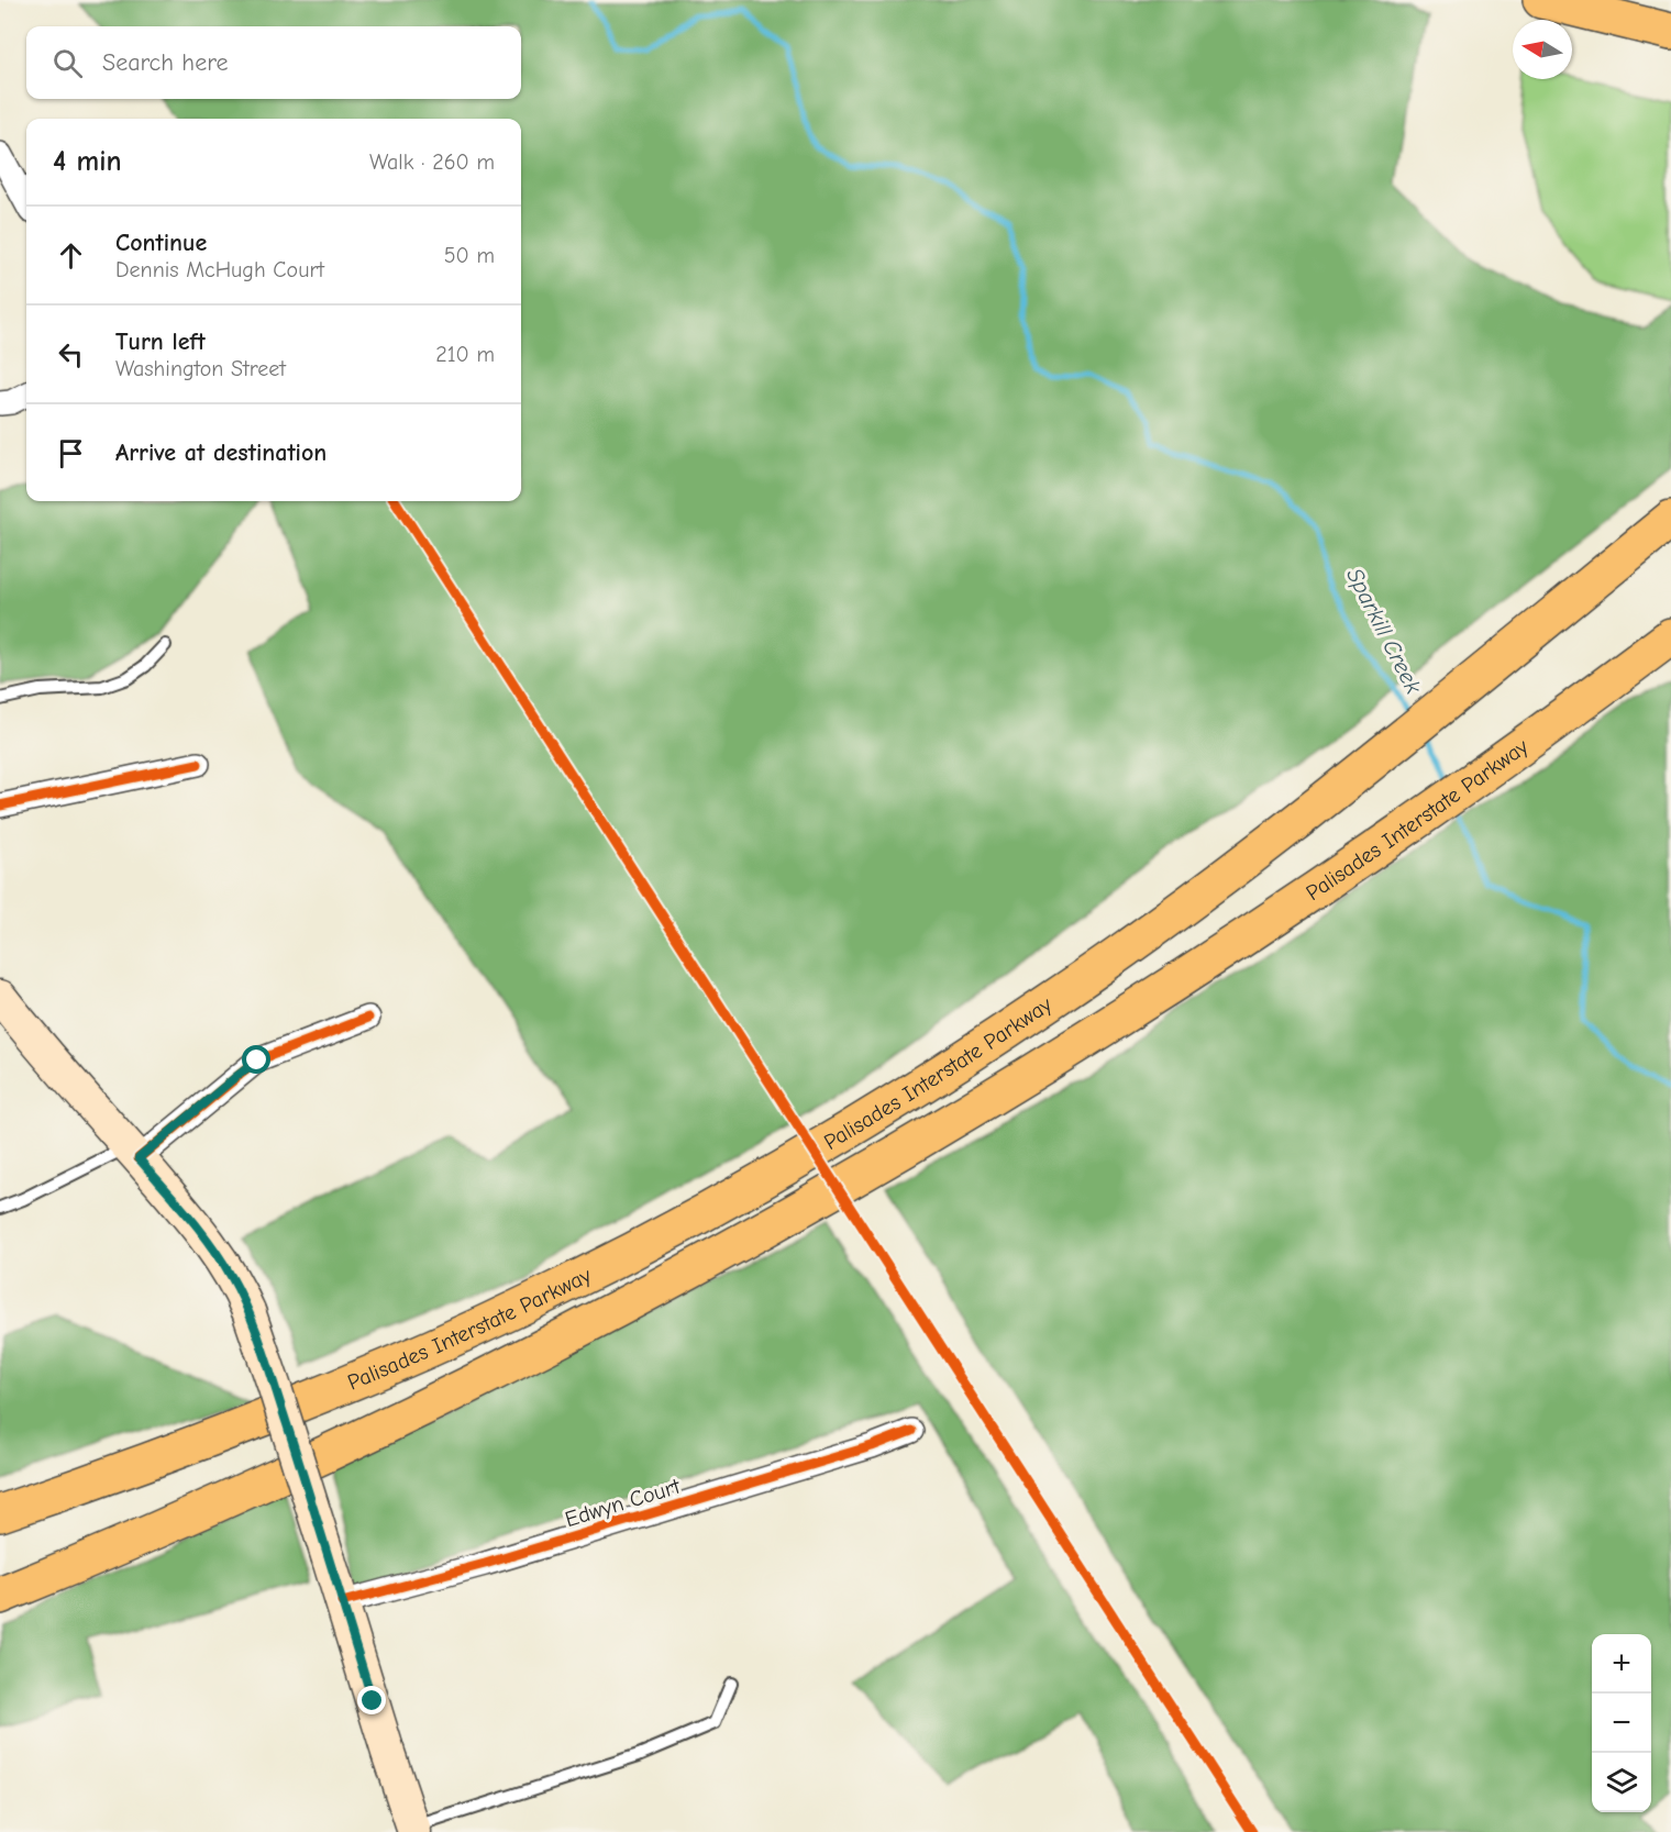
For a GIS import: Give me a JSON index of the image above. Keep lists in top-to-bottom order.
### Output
{
  "streets": {
    "main road": ["Palisades Interstate Parkway"],
    "street": ["Edwyn Court"]
  },
  "water": ["Sparkill Creek"],
  "north": "left",
  "page": {
    "search": "Search here",
    "heading": ["4 min", "Walk · 260 m"],
    "list": [
      ["Continue", "Dennis McHugh Court", "50 m"],
      ["Turn left", "Washington Street", "210 m"],
      "Arrive at destination"
    ],
    "map_buttons": ["+", "−"]
  }
}
